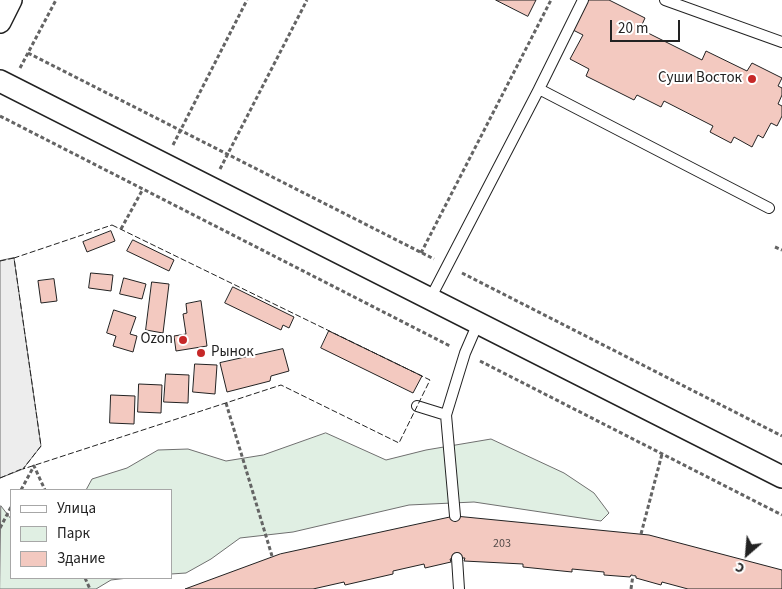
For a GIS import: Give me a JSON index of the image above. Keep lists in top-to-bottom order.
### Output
{
  "places": ["Суши Восток", "Ozon", "Рынок"],
  "house_numbers": ["203"],
  "legend": ["Улица", "Парк", "Здание"],
  "scale_bar": "20 m",
  "north": "bottom left"
}
